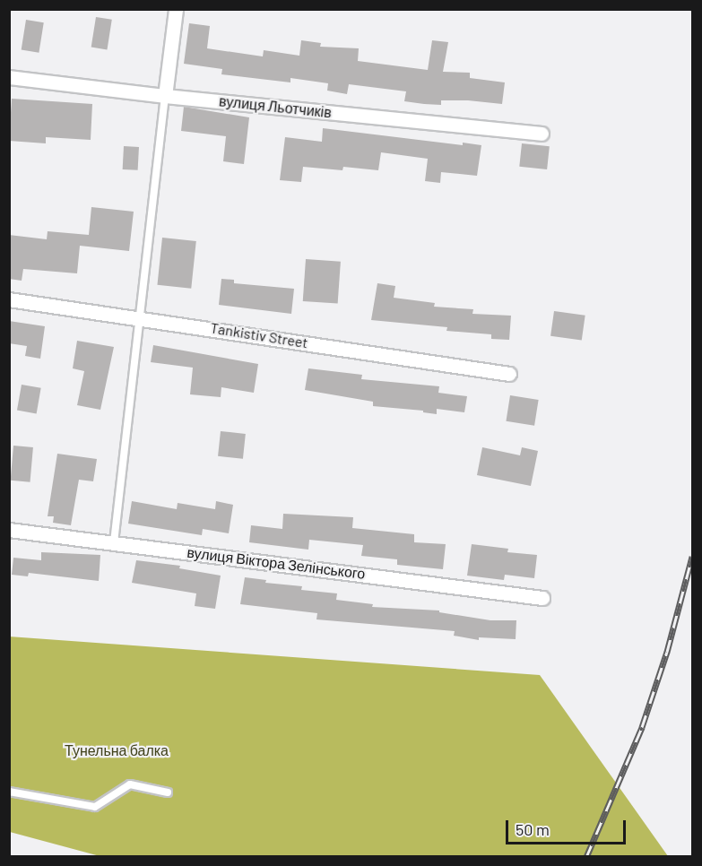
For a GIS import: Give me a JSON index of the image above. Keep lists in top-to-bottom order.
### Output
{
  "streets": {
    "street": ["вулиця Льотчиків", "Tankistiv Street", "вулиця Віктора Зелінського"]
  },
  "parks": ["Тунельна балка"],
  "scale_bar": "50 m"
}
